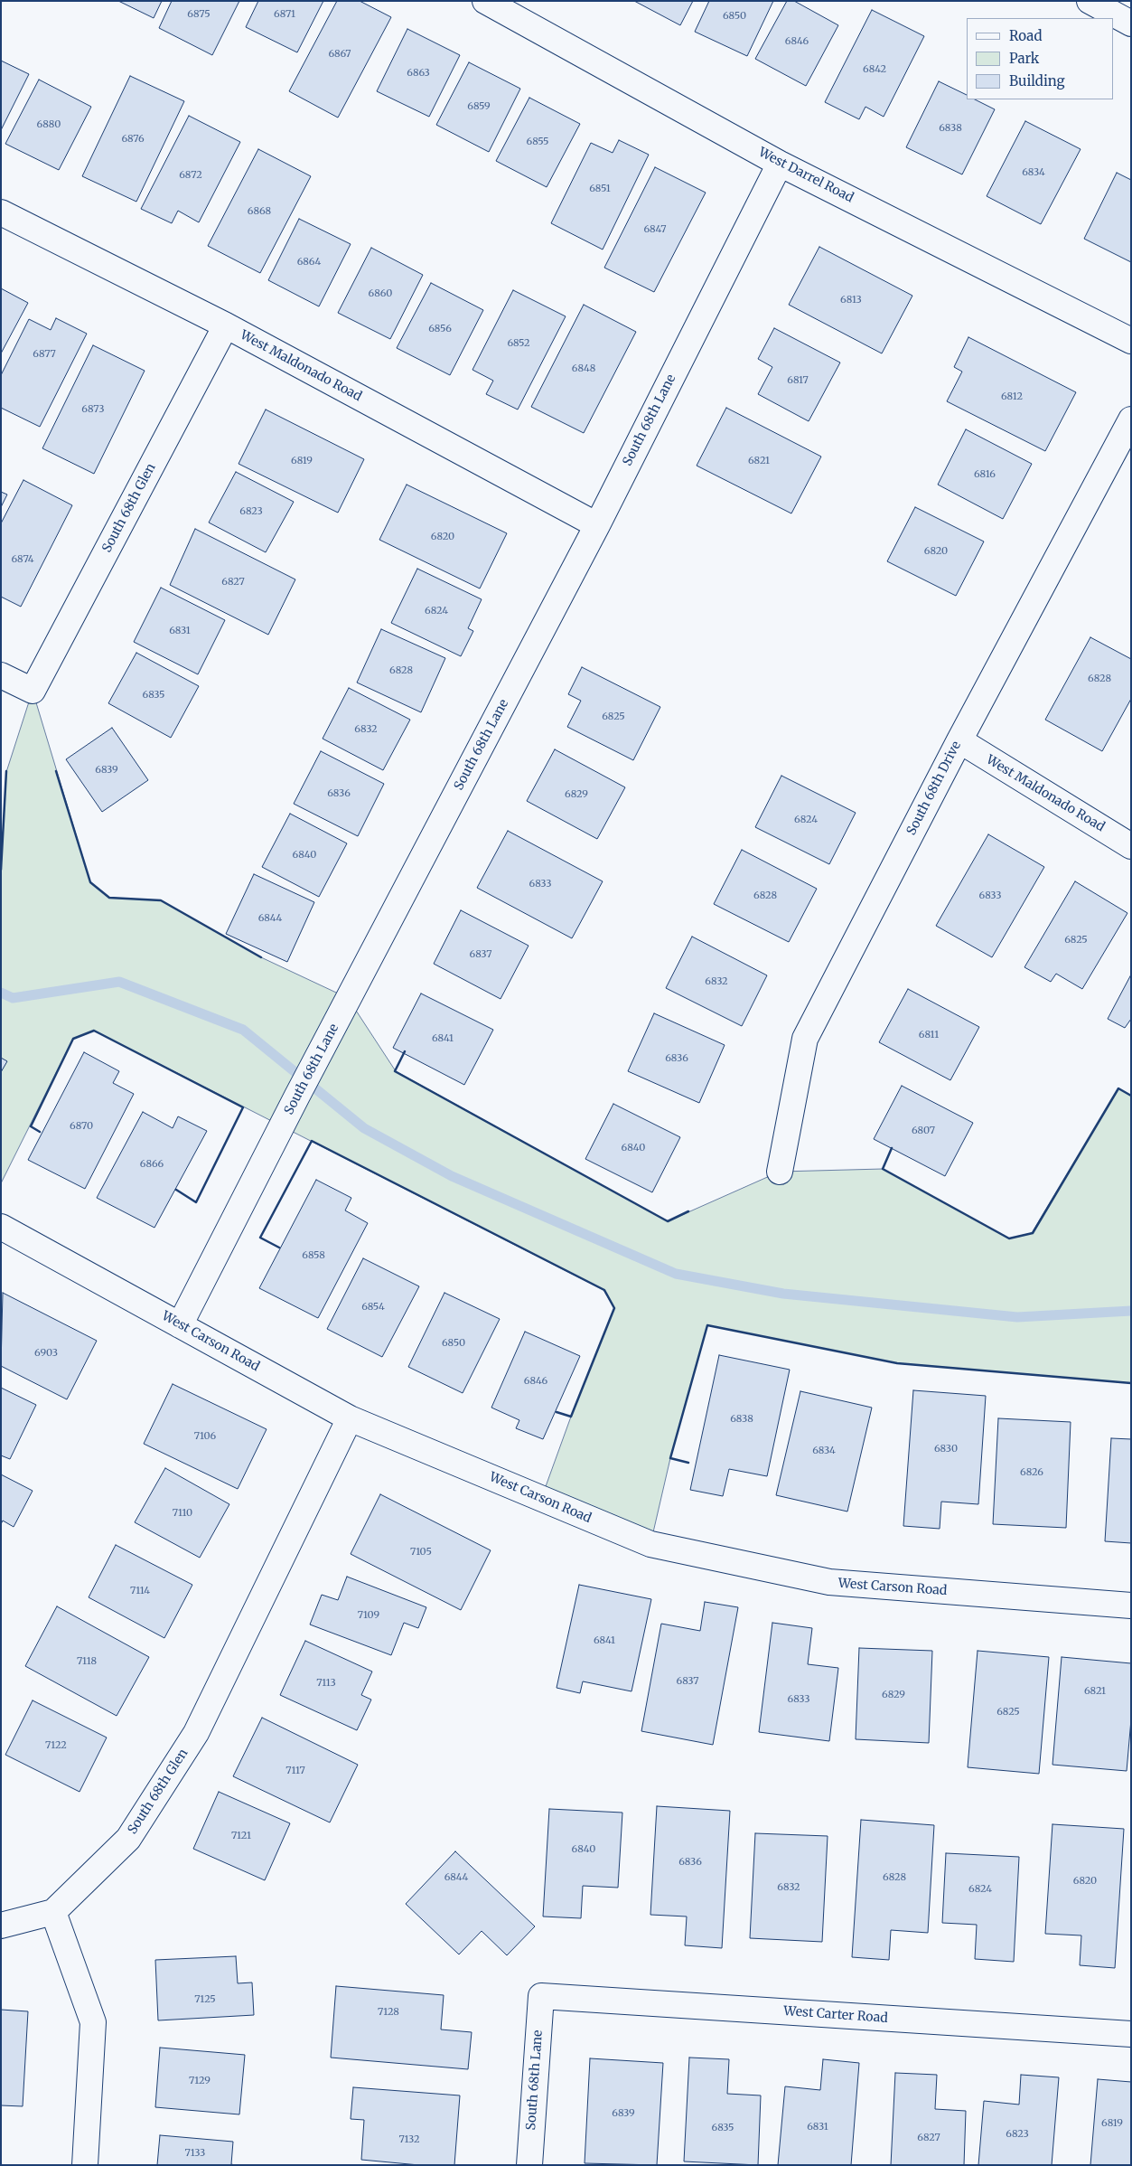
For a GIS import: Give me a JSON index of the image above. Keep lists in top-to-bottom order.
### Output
{
  "streets": {
    "street": [
      "West Darrel Road",
      "West Maldonado Road",
      "South 68th Lane",
      "South 68th Glen",
      "South 68th Drive",
      "West Carson Road",
      "West Carter Road"
    ]
  },
  "crossings": [
    ["West Darrel Road", "South 68th Lane"],
    ["West Maldonado Road", "South 68th Lane"],
    ["West Maldonado Road", "South 68th Glen"],
    ["West Maldonado Road", "South 68th Drive"],
    ["South 68th Lane", "West Carson Road"],
    ["South 68th Lane", "West Carter Road"],
    ["South 68th Glen", "West Carson Road"]
  ],
  "house_numbers": [
    "6875",
    "6871",
    "6850",
    "6846",
    "6867",
    "6842",
    "6863",
    "6859",
    "6880",
    "6838",
    "6876",
    "6855",
    "6834",
    "6872",
    "6851",
    "6868",
    "6847",
    "6864",
    "6860",
    "6813",
    "6856",
    "6852",
    "6877",
    "6848",
    "6817",
    "6812",
    "6873",
    "6819",
    "6821",
    "6816",
    "6823",
    "6820",
    "6820",
    "6874",
    "6827",
    "6824",
    "6831",
    "6828",
    "6828",
    "6835",
    "6825",
    "6832",
    "6839",
    "6836",
    "6829",
    "6824",
    "6840",
    "6833",
    "6828",
    "6833",
    "6844",
    "6825",
    "6837",
    "6832",
    "6811",
    "6841",
    "6836",
    "6870",
    "6807",
    "6840",
    "6866",
    "6858",
    "6854",
    "6850",
    "6903",
    "6846",
    "6838",
    "7106",
    "6830",
    "6834",
    "6826",
    "7110",
    "7105",
    "7114",
    "7109",
    "6841",
    "7118",
    "6837",
    "7113",
    "6821",
    "6829",
    "6833",
    "6825",
    "7122",
    "7117",
    "7121",
    "6840",
    "6836",
    "6844",
    "6828",
    "6820",
    "6832",
    "6824",
    "7125",
    "7128",
    "7129",
    "6839",
    "6819",
    "6831",
    "6835",
    "6823",
    "6827",
    "7132",
    "7133"
  ],
  "legend": ["Road", "Park", "Building"]
}
